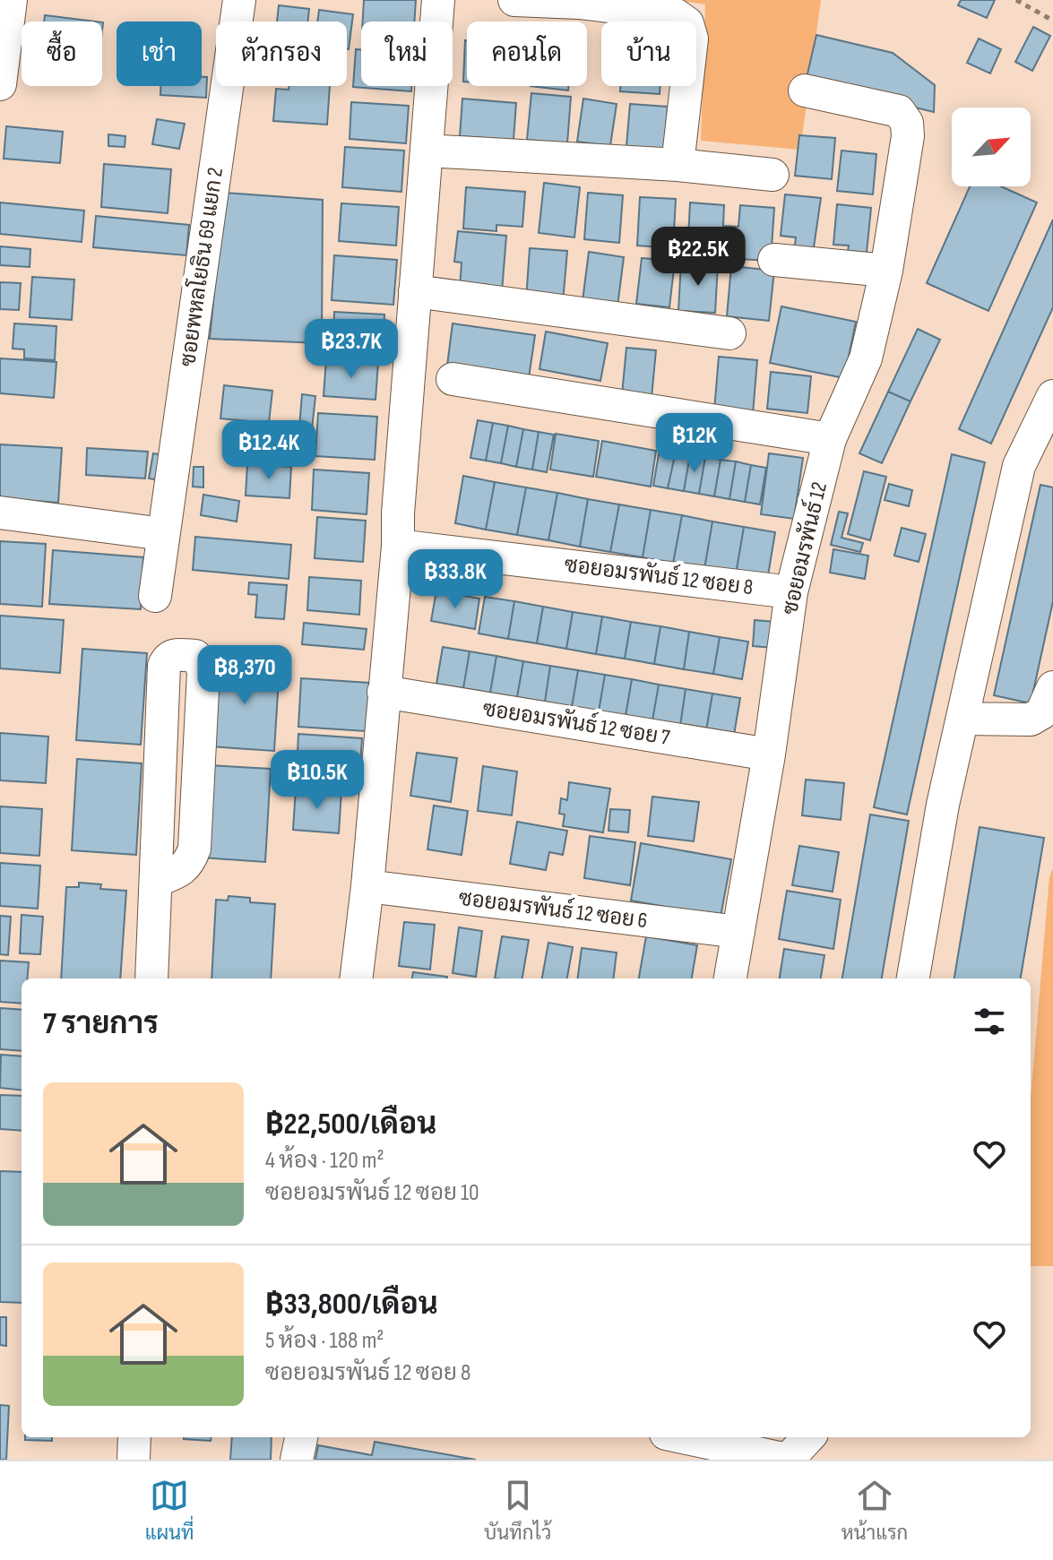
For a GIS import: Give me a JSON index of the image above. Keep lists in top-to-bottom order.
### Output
{
  "streets": {
    "street": [
      "ซอยพหลโยธิน 69 แยก 2",
      "ซอยอมรพันธ์ 12",
      "ซอยอมรพันธ์ 12 ซอย 8",
      "ซอยอมรพันธ์ 12 ซอย 7",
      "ซอยอมรพันธ์ 12 ซอย 6"
    ]
  },
  "crossings": [
    ["ซอยอมรพันธ์ 12", "ซอยอมรพันธ์ 12 ซอย 8"],
    ["ซอยอมรพันธ์ 12", "ซอยอมรพันธ์ 12 ซอย 7"],
    ["ซอยอมรพันธ์ 12", "ซอยอมรพันธ์ 12 ซอย 6"]
  ],
  "north": "top right",
  "page": {
    "chip": [
      "ซื้อ",
      "เช่า",
      "ตัวกรอง",
      "ใหม่",
      "คอนโด",
      "บ้าน"
    ],
    "price": [
      "฿22.5K",
      "฿23.7K",
      "฿12K",
      "฿12.4K",
      "฿33.8K",
      "฿8,370",
      "฿10.5K"
    ],
    "heading": "7 รายการ",
    "list": [
      {
        "name": "฿22,500/เดือน",
        "note": "4 ห้อง · 120 m² · ซอยอมรพันธ์ 12 ซอย 10"
      },
      {
        "name": "฿33,800/เดือน",
        "note": "5 ห้อง · 188 m² · ซอยอมรพันธ์ 12 ซอย 8"
      }
    ],
    "tabs": ["แผนที่", "บันทึกไว้", "หน้าแรก"]
  }
}
